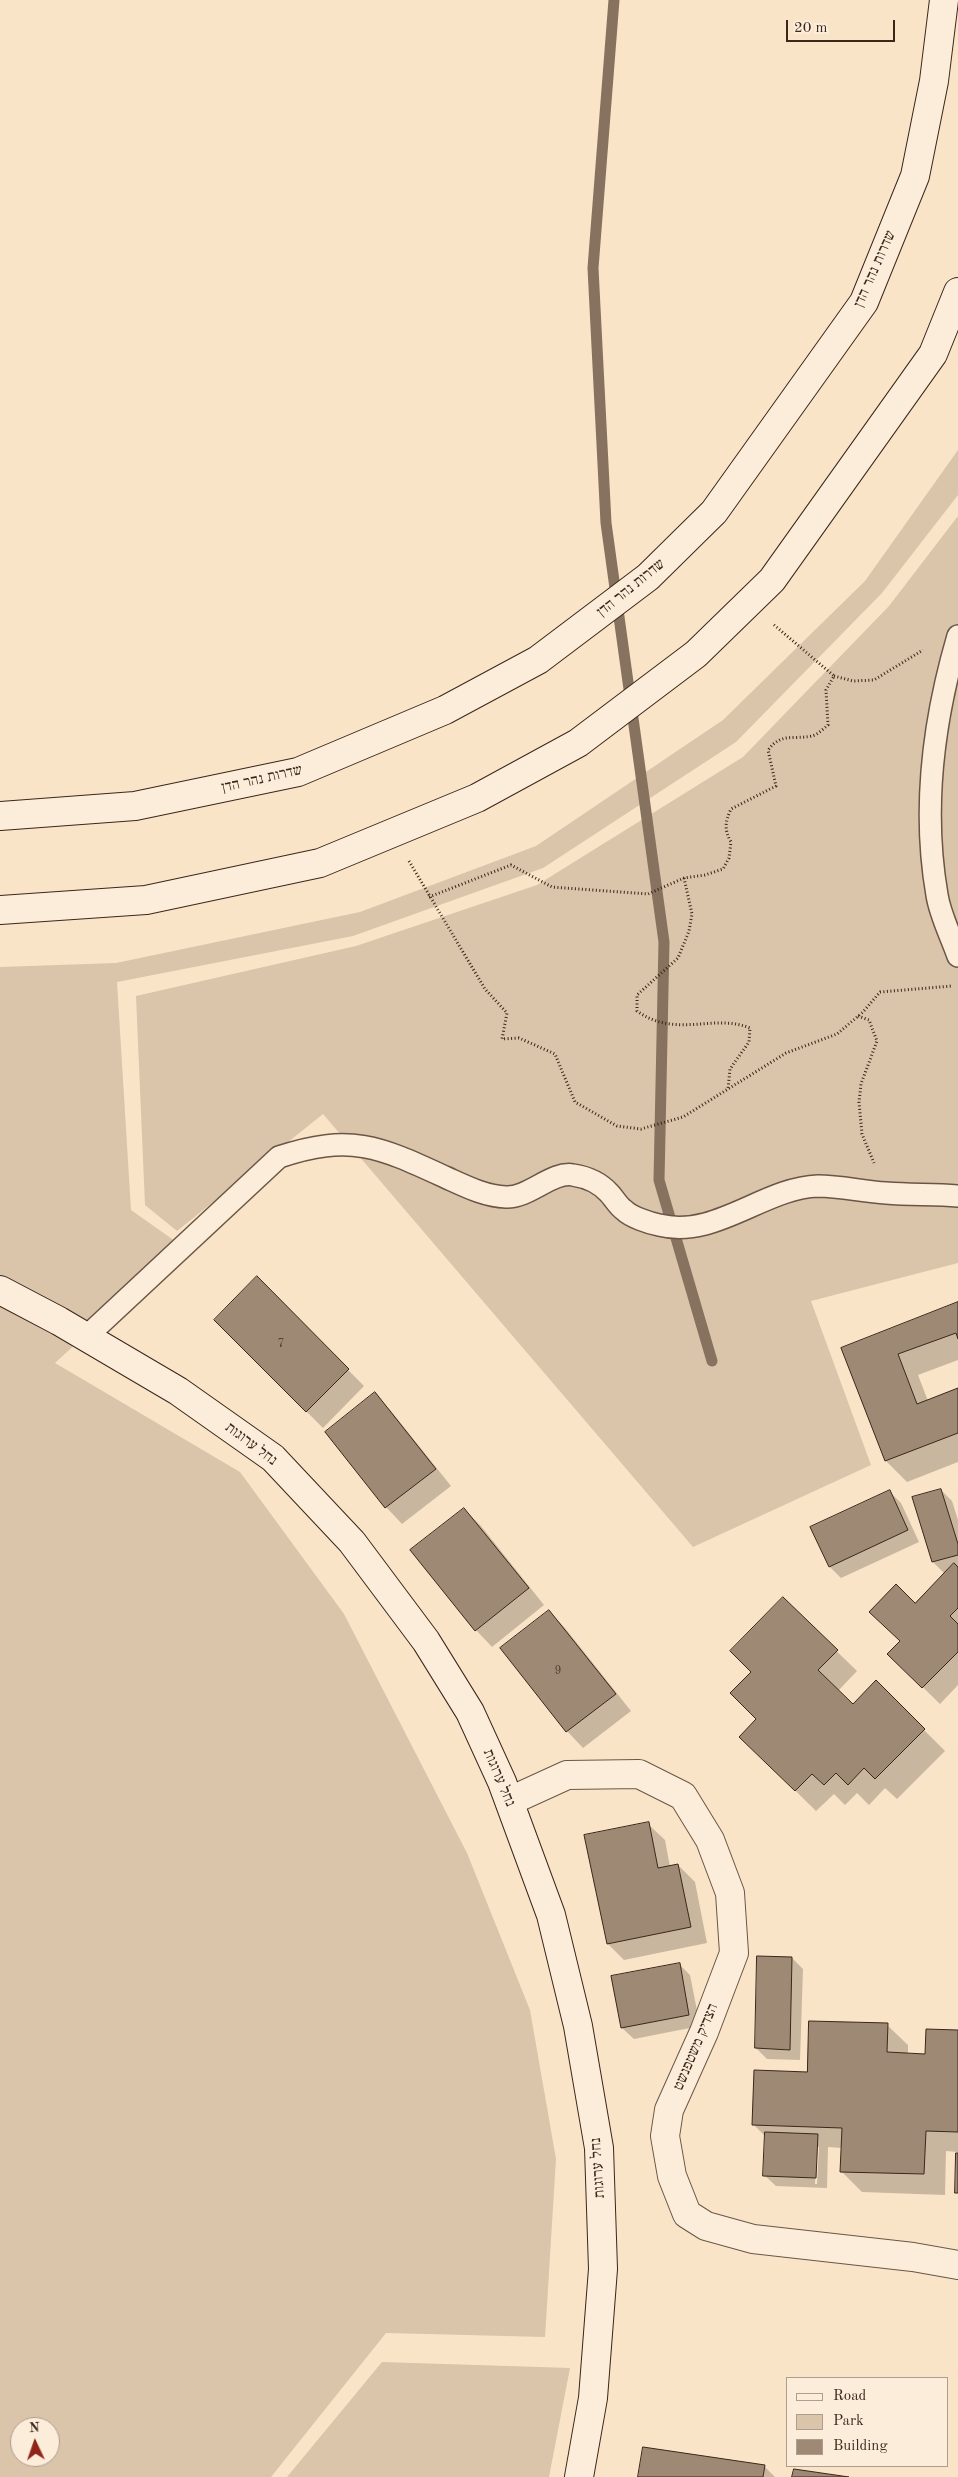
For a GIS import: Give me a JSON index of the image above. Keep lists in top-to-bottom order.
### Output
{
  "streets": {
    "main road": ["שדרות נהר הדן", "נחל ערוגות", "הצדיק משטפנשט"]
  },
  "crossings": [
    ["נחל ערוגות", "הצדיק משטפנשט"]
  ],
  "house_numbers": ["7", "9"],
  "legend": ["Road", "Park", "Building"],
  "scale_bar": "20 m",
  "north": "top"
}
